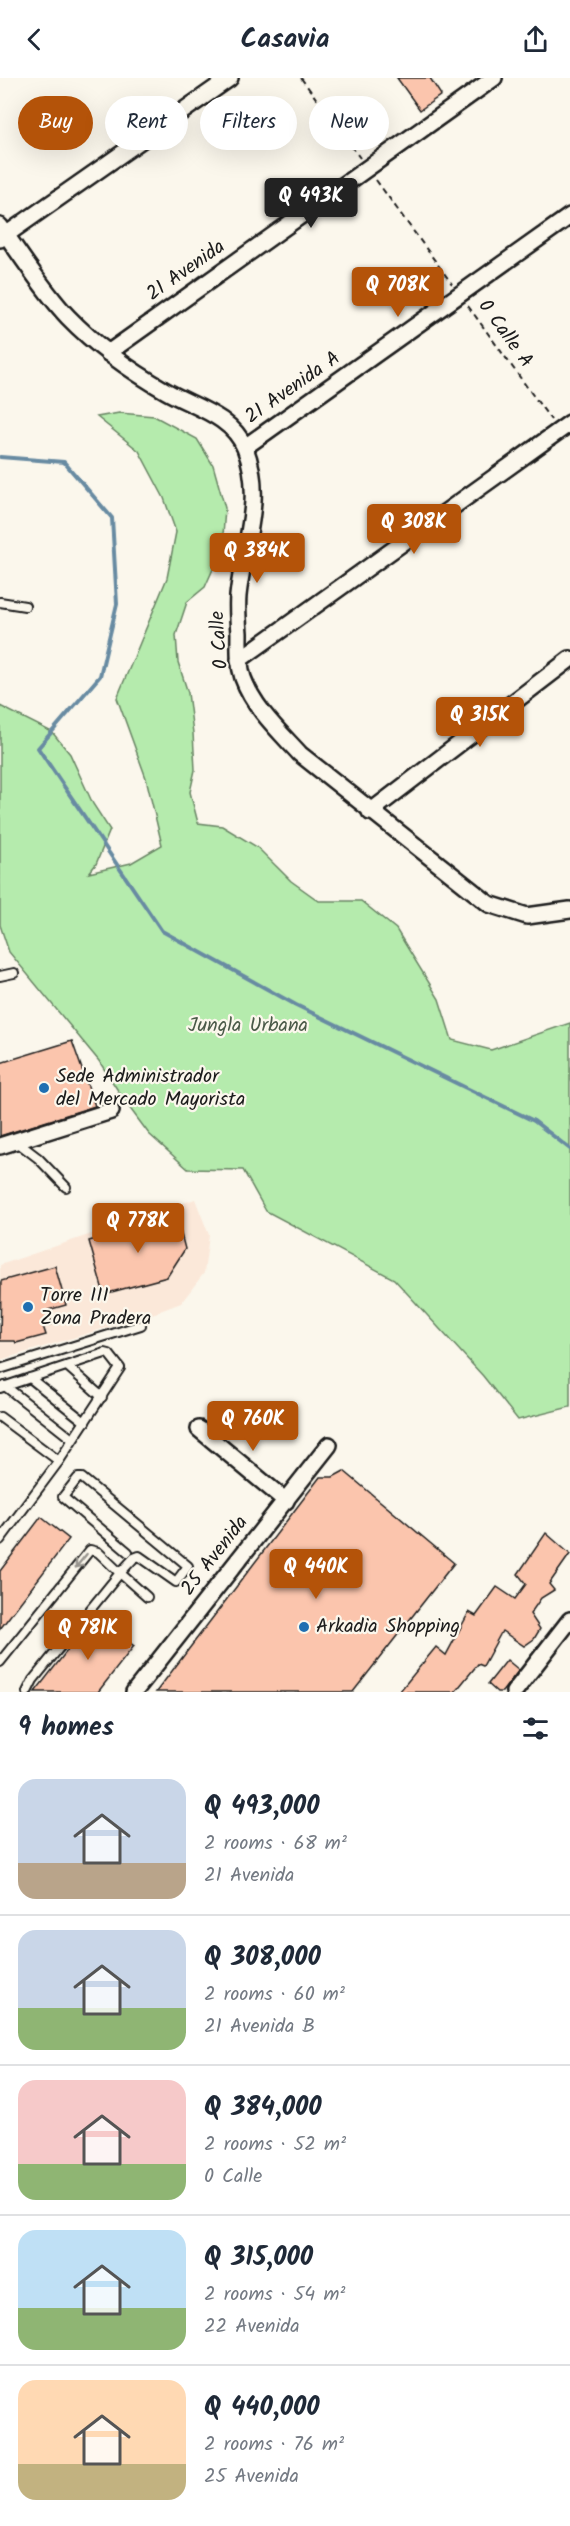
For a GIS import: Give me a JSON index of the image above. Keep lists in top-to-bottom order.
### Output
{
  "streets": {
    "street": [
      "21 Avenida",
      "21 Avenida A",
      "0 Calle",
      "25 Avenida"
    ],
    "path": ["0 Calle A"]
  },
  "crossings": [
    ["21 Avenida", "0 Calle A"],
    ["21 Avenida", "0 Calle"],
    ["0 Calle A", "21 Avenida A"],
    ["21 Avenida A", "0 Calle"]
  ],
  "parks": ["Jungla Urbana"],
  "places": ["Sede Administrador del Mercado Mayorista", "Torre III Zona Pradera", "Arkadia Shopping"],
  "page": {
    "header": "Casavia",
    "chip": [
      "Buy",
      "Rent",
      "Filters",
      "New"
    ],
    "price": [
      "Q 493K",
      "Q 708K",
      "Q 308K",
      "Q 384K",
      "Q 315K",
      "Q 778K",
      "Q 760K",
      "Q 440K",
      "Q 781K"
    ],
    "heading": "9 homes",
    "list": [
      {
        "name": "Q 493,000",
        "note": "2 rooms · 68 m² · 21 Avenida"
      },
      {
        "name": "Q 308,000",
        "note": "2 rooms · 60 m² · 21 Avenida B"
      },
      {
        "name": "Q 384,000",
        "note": "2 rooms · 52 m² · 0 Calle"
      },
      {
        "name": "Q 315,000",
        "note": "2 rooms · 54 m² · 22 Avenida"
      },
      {
        "name": "Q 440,000",
        "note": "2 rooms · 76 m² · 25 Avenida"
      }
    ]
  }
}
